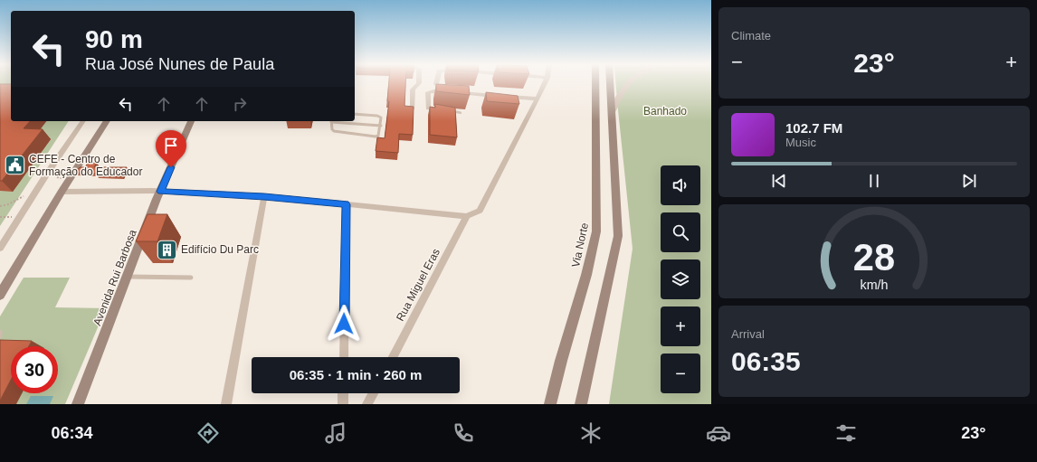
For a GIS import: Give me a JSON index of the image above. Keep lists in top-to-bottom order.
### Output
{
  "streets": {
    "main road": ["Via Norte", "Avenida Rui Barbosa"],
    "street": ["Rua Miguel Eras"]
  },
  "parks": ["Banhado"],
  "places": {
    "public building": ["CEFE - Centro de Formação do Educador"],
    "building": ["Edifício Du Parc"]
  },
  "page": {
    "tile": [
      "Climate",
      ["Arrival", "06:35"]
    ],
    "turn": ["90 m", "Rua José Nunes de Paula"],
    "heat": ["−", "23°", "+"],
    "song": ["102.7 FM", "Music"],
    "map_buttons": ["+", "−"],
    "limit": "30",
    "trip": "06:35 · 1 min · 260 m",
    "tabs": ["06:34", "23°"],
    "gauge": ["28", "km/h"]
  }
}
